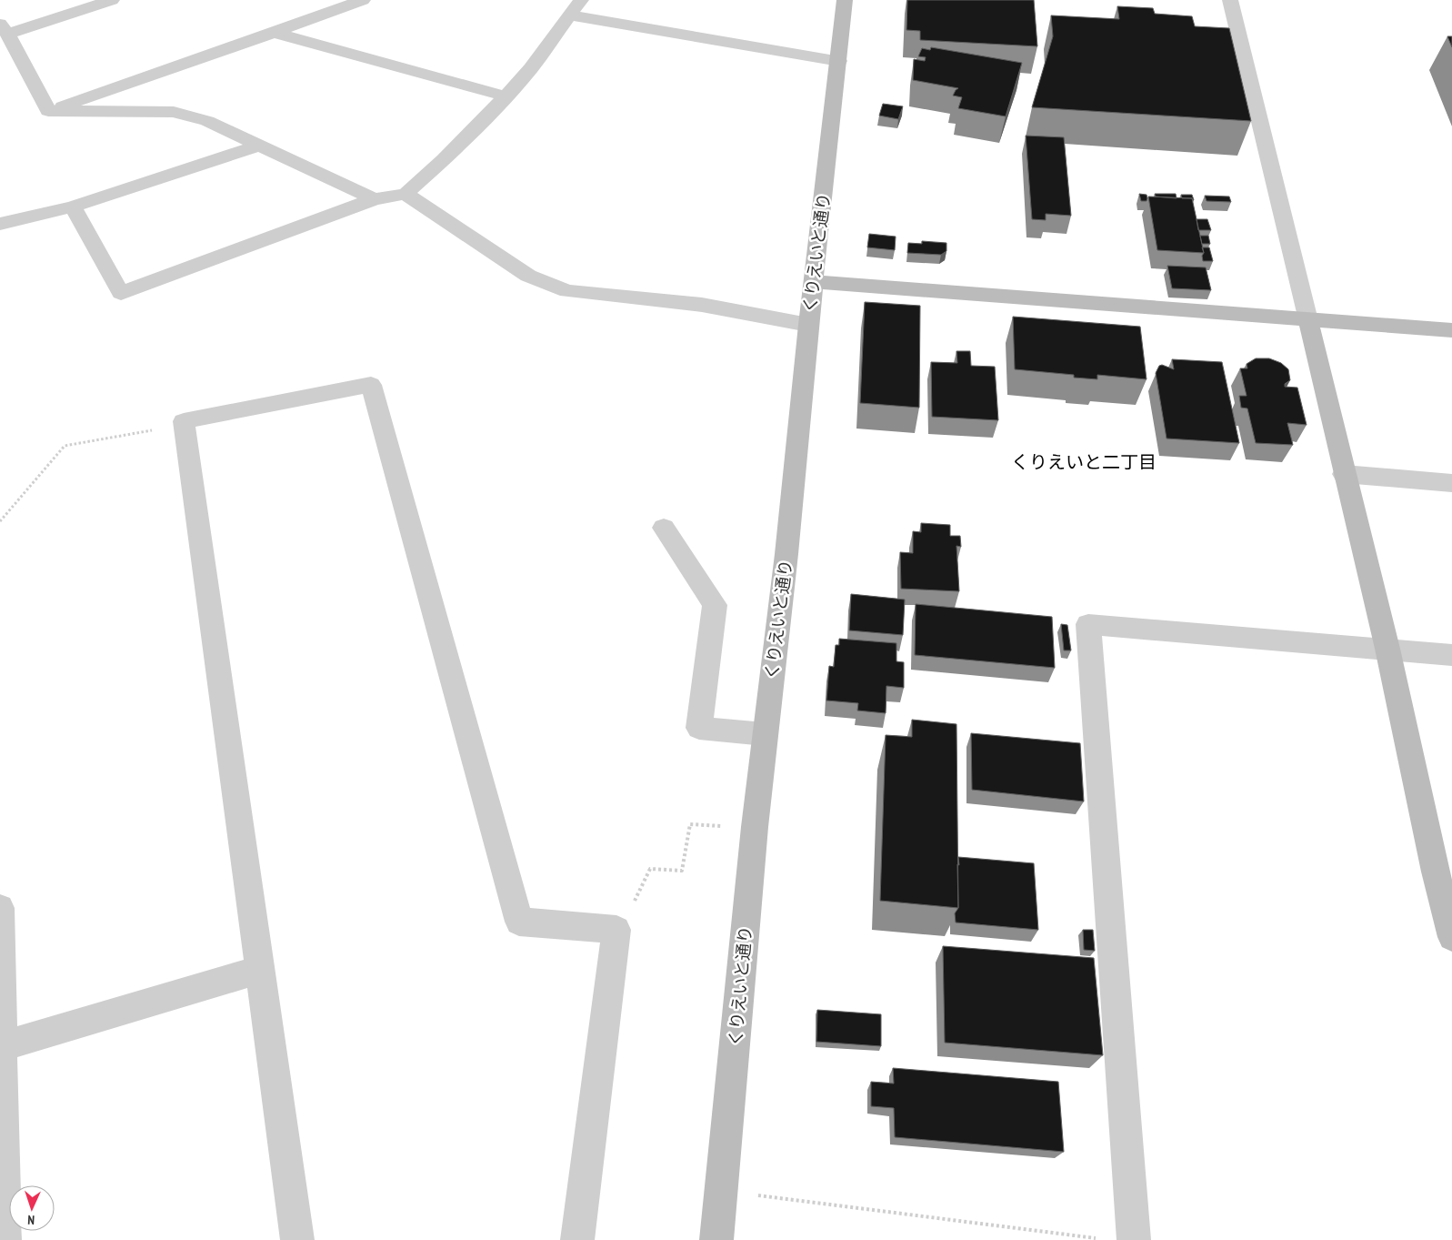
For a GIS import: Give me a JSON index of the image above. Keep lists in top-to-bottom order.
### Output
{
  "streets": {
    "street": ["くりえいと通り"]
  },
  "districts": ["くりえいと二丁目"],
  "north": "bottom"
}
